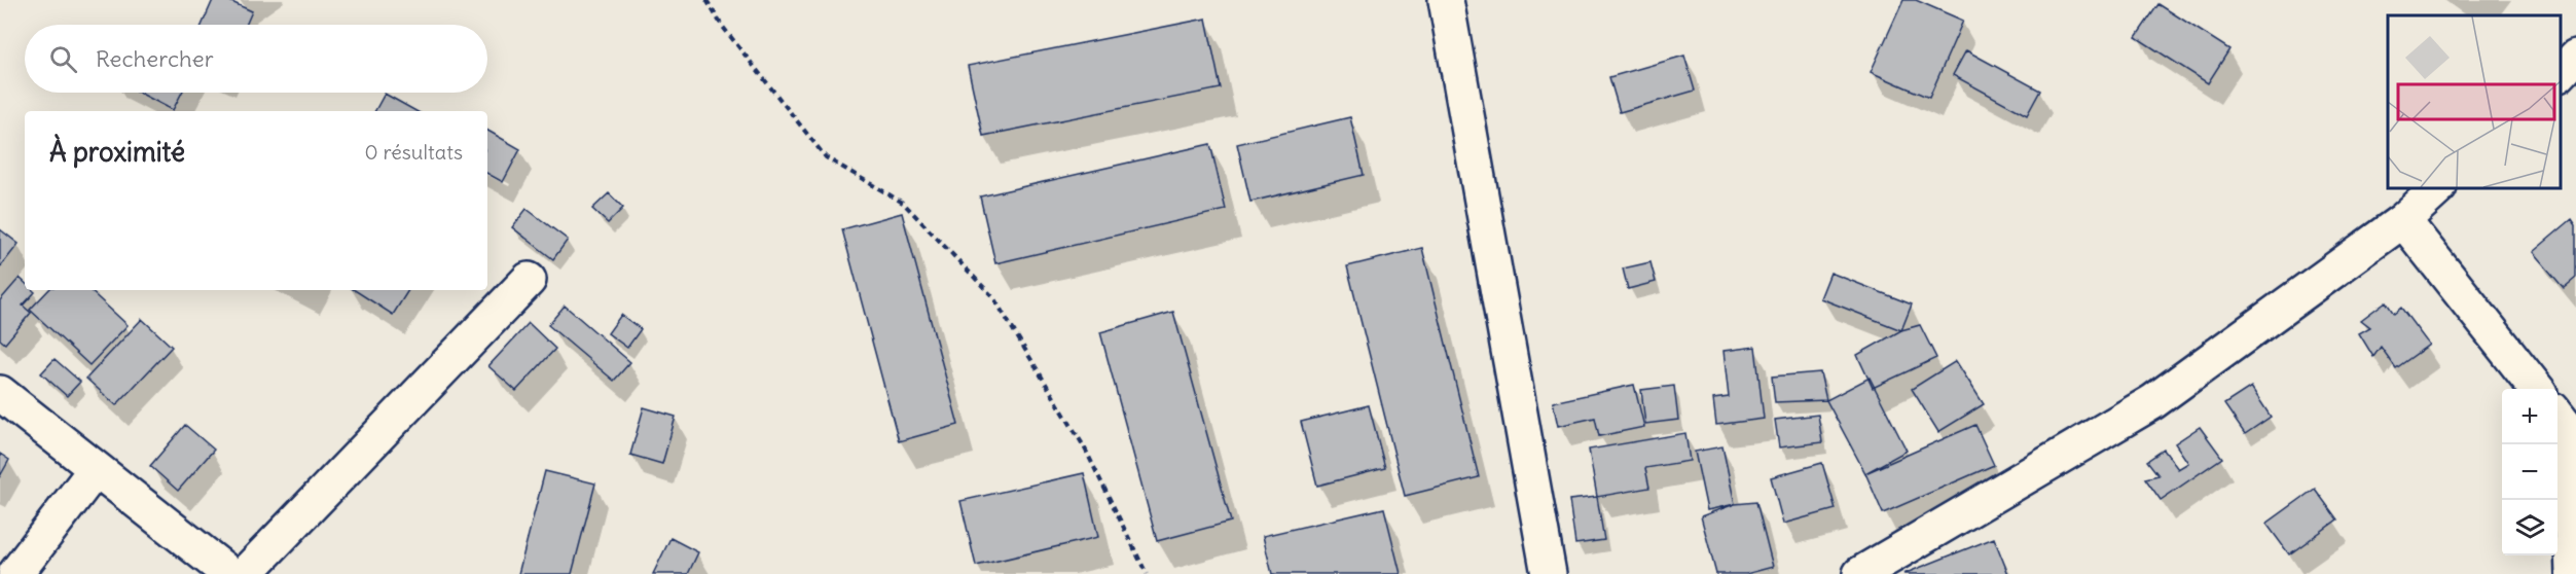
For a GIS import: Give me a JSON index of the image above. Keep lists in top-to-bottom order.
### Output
{
  "page": {
    "search": "Rechercher",
    "heading": ["À proximité", "0 résultats"],
    "map_buttons": ["+", "−"]
  }
}
